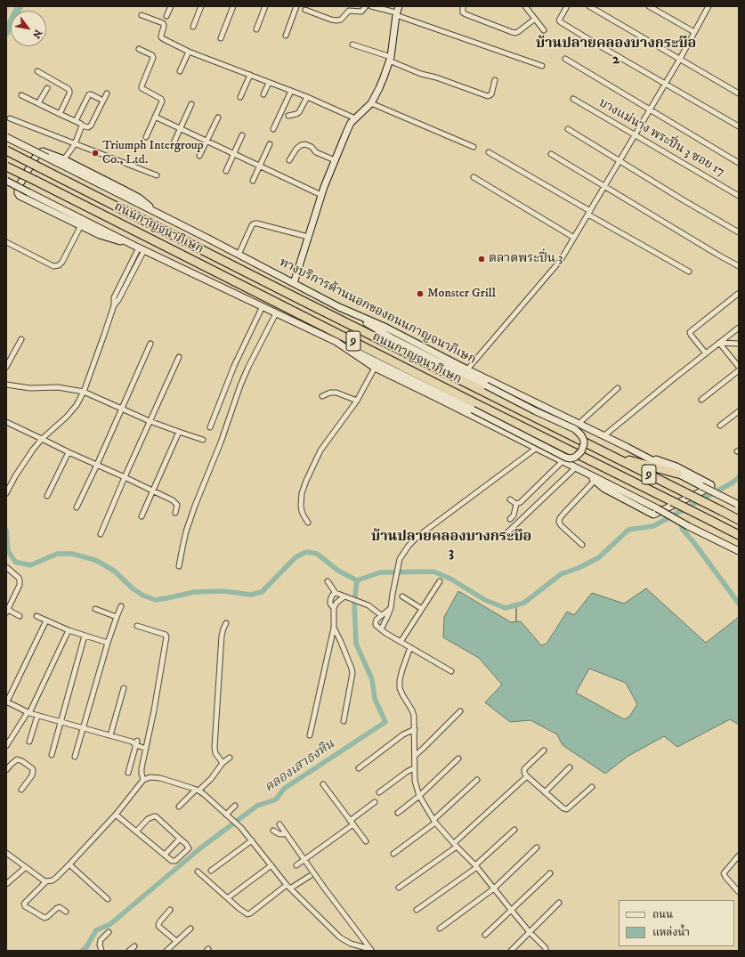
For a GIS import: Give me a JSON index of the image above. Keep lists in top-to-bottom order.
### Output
{
  "streets": {
    "highway": ["ถนนกาญจนาภิเษก", "9"],
    "main road": ["ทางบริการด้านนอกของถนนกาญจนาภิเษก"],
    "street": ["บางแม่นาง พระปิ่น 3 ซอย 17"]
  },
  "districts": ["บ้านปลายคลองบางกระบือ 2", "บ้านปลายคลองบางกระบือ 3"],
  "water": ["คลองเสาธงหิน"],
  "places": ["Triumph Intergroup Co., Ltd.", "ตลาดพระปิ่น 3", "Monster Grill"],
  "legend": ["ถนน", "แหล่งน้ำ"],
  "north": "bottom right"
}
